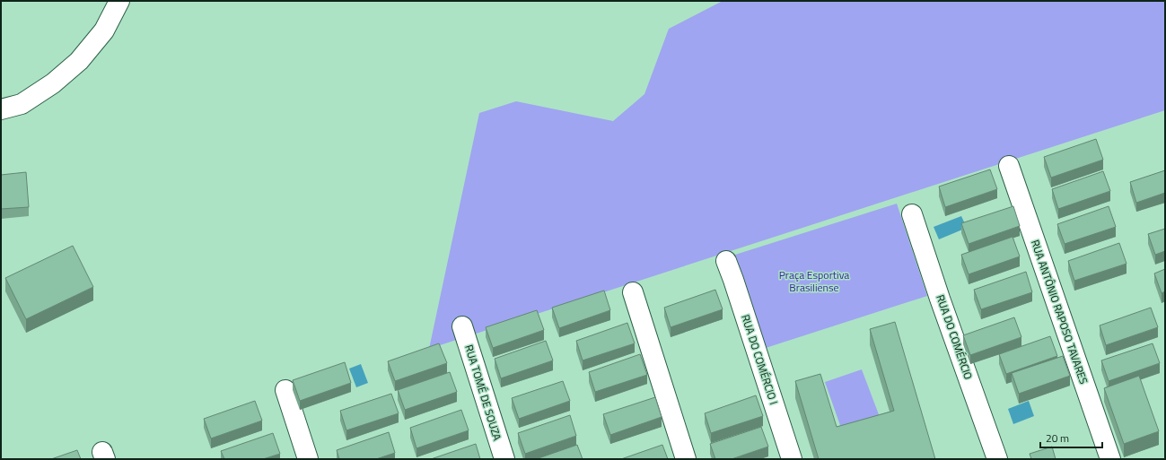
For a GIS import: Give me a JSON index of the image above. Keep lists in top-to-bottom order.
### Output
{
  "streets": {
    "street": [
      "RUA ANTÔNIO RAPOSO TAVARES",
      "RUA DO COMÉRCIO",
      "RUA DO COMÉRCIO I",
      "RUA TOMÉ DE SOUZA"
    ]
  },
  "parks": ["Praça Esportiva Brasiliense"],
  "scale_bar": "20 m"
}
